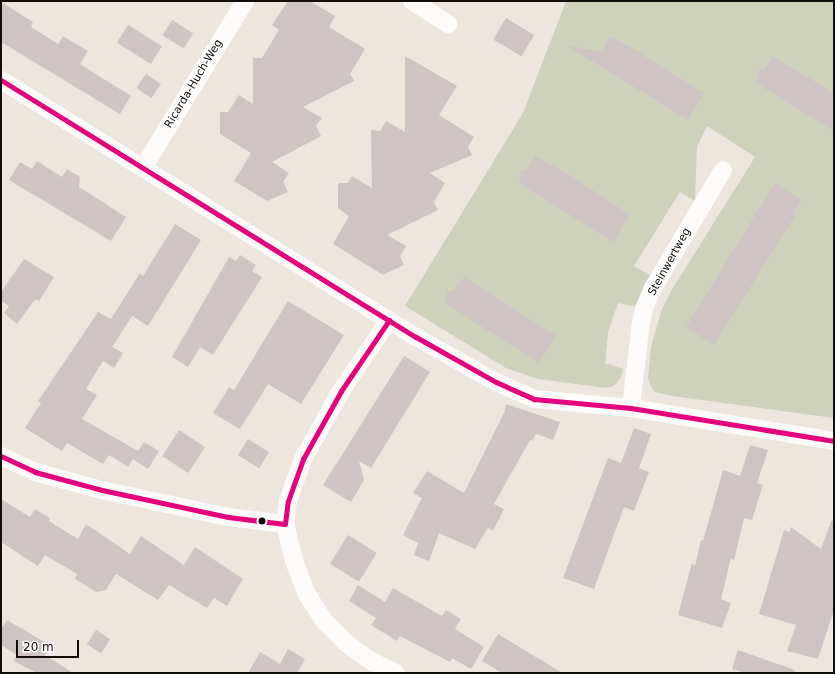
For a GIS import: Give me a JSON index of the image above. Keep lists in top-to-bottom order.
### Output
{
  "streets": {
    "street": ["Ricarda-Huch-Weg", "Steinwertweg"]
  },
  "scale_bar": "20 m"
}
